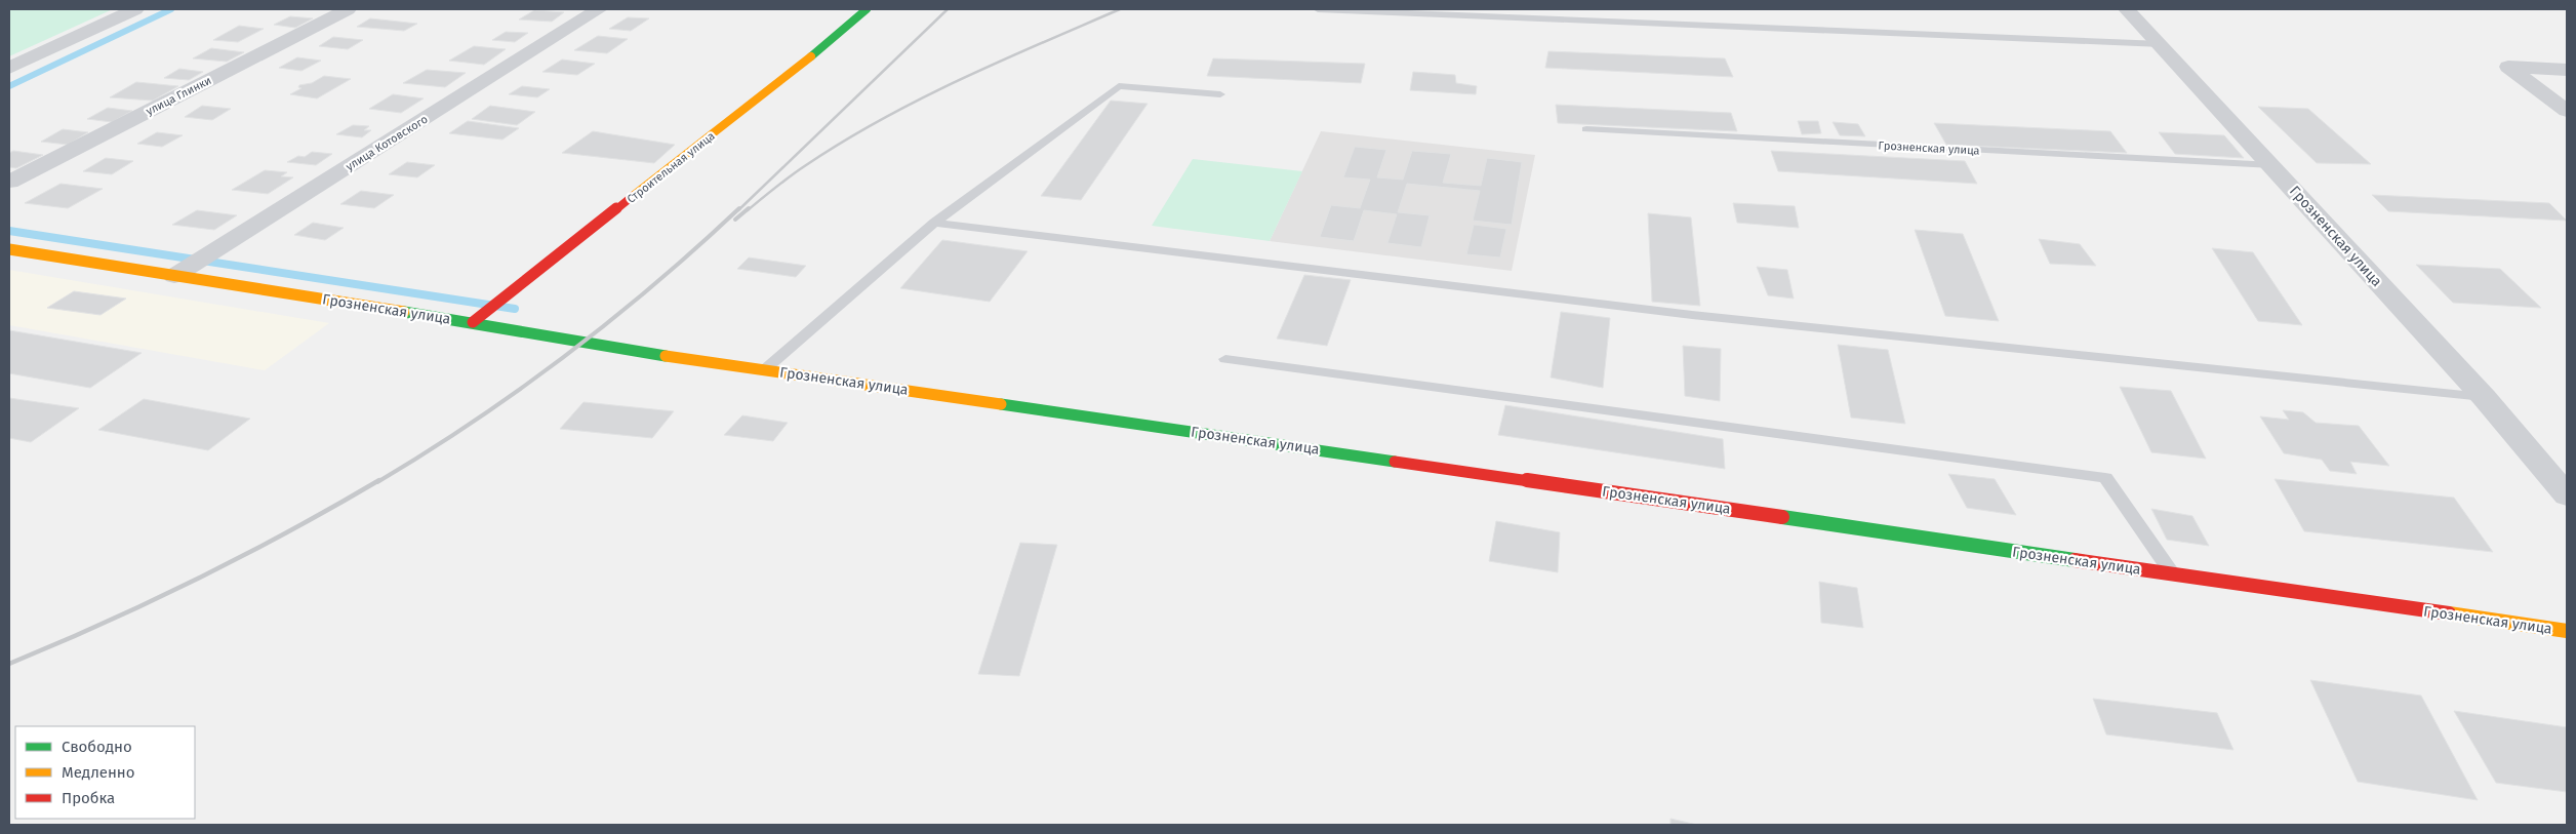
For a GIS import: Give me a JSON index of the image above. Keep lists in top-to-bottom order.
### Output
{
  "streets": {
    "main road": ["Грозненская улица", "Строительная улица"],
    "street": ["улица Глинки", "улица Котовского"]
  },
  "crossings": [
    ["улица Котовского", "Грозненская улица"],
    ["Грозненская улица", "Строительная улица"]
  ],
  "legend": ["Свободно", "Медленно", "Пробка"]
}
